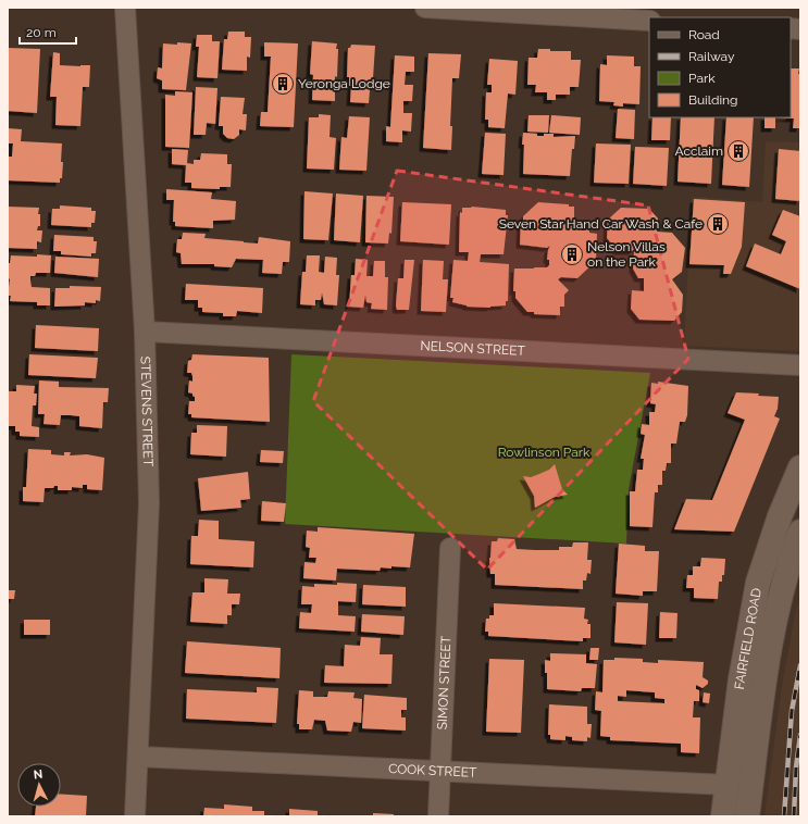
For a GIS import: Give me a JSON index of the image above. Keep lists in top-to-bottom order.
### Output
{
  "streets": {
    "main road": ["FAIRFIELD ROAD"],
    "street": [
      "NELSON STREET",
      "STEVENS STREET",
      "SIMON STREET",
      "COOK STREET"
    ]
  },
  "crossings": [
    ["NELSON STREET", "STEVENS STREET"],
    ["STEVENS STREET", "COOK STREET"],
    ["FAIRFIELD ROAD", "COOK STREET"],
    ["SIMON STREET", "COOK STREET"]
  ],
  "parks": ["Rowlinson Park"],
  "places": {
    "building": [
      "Yeronga Lodge",
      "Acclaim",
      "Seven Star Hand Car Wash & Cafe",
      "Nelson Villas on the Park"
    ]
  },
  "legend": [
    "Road",
    "Railway",
    "Park",
    "Building"
  ],
  "scale_bar": "20 m",
  "north": "top"
}
